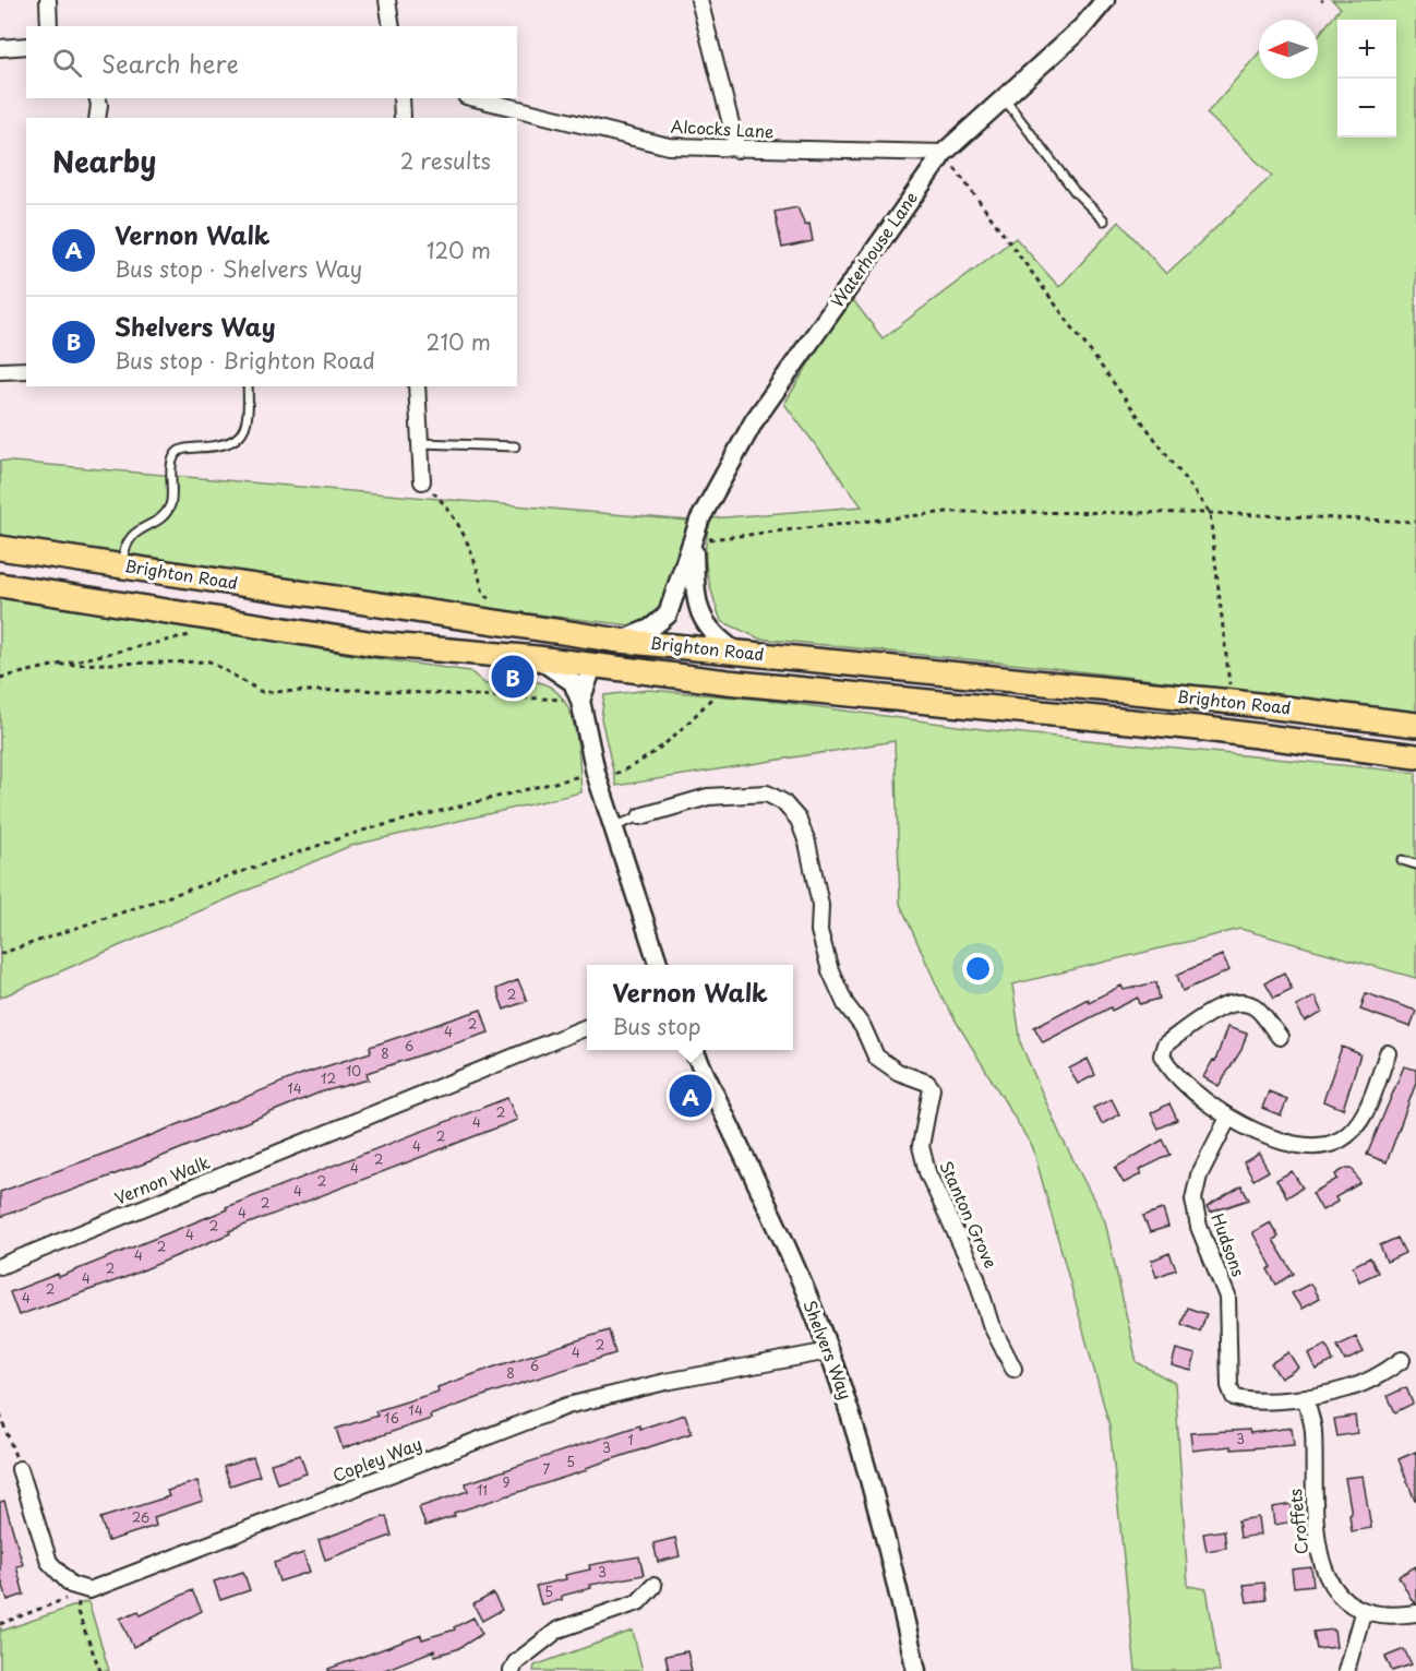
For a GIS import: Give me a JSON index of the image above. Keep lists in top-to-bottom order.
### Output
{
  "streets": {
    "highway": ["Brighton Road"],
    "street": [
      "Alcocks Lane",
      "Waterhouse Lane",
      "Vernon Walk",
      "Stanton Grove",
      "Hudsons",
      "Shelvers Way",
      "Copley Way",
      "Croffets"
    ]
  },
  "crossings": [
    ["Alcocks Lane", "Waterhouse Lane"],
    ["Waterhouse Lane", "Brighton Road"],
    ["Hudsons", "Croffets"],
    ["Shelvers Way", "Copley Way"]
  ],
  "house_numbers": [
    "2",
    "2",
    "4",
    "6",
    "8",
    "10",
    "12",
    "14",
    "2",
    "4",
    "2",
    "4",
    "2",
    "4",
    "2",
    "4",
    "2",
    "4",
    "2",
    "4",
    "2",
    "4",
    "2",
    "4",
    "2",
    "4",
    "2",
    "4",
    "6",
    "8",
    "14",
    "16",
    "3",
    "1",
    "3",
    "5",
    "7",
    "9",
    "11",
    "26",
    "3",
    "5"
  ],
  "north": "left",
  "page": {
    "map_buttons": ["+", "−"],
    "search": "Search here",
    "heading": ["Nearby", "2 results"],
    "list": [
      {
        "mark": "A",
        "name": "Vernon Walk",
        "note": "Bus stop · Shelvers Way",
        "value": "120 m"
      },
      {
        "mark": "B",
        "name": "Shelvers Way",
        "note": "Bus stop · Brighton Road",
        "value": "210 m"
      }
    ],
    "pins": ["B", "A"],
    "popup": ["Vernon Walk", "Bus stop"]
  }
}
